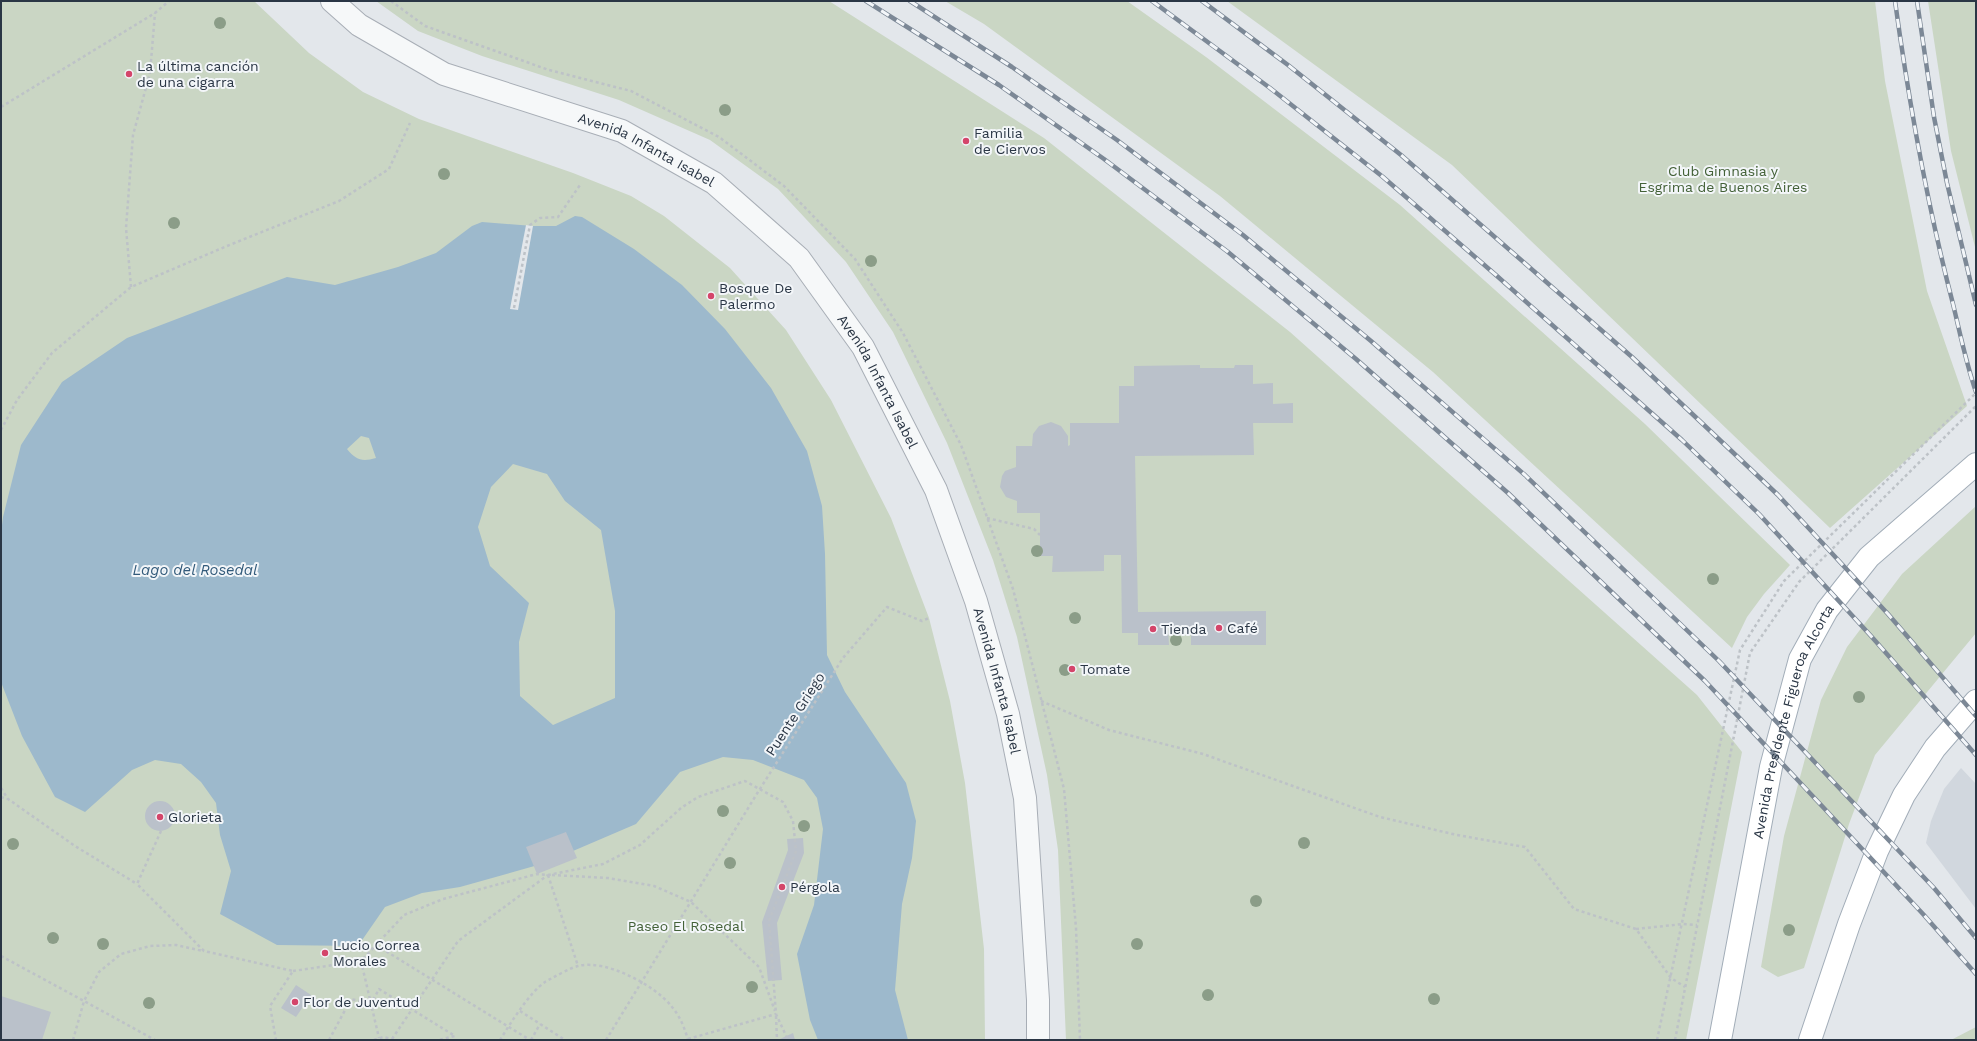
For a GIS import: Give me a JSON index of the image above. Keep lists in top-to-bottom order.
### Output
{
  "streets": {
    "main road": ["Avenida Presidente Figueroa Alcorta"],
    "street": ["Avenida Infanta Isabel"],
    "path": ["Puente Griego"]
  },
  "water": ["Lago del Rosedal"],
  "parks": ["Club Gimnasia y Esgrima de Buenos Aires", "Paseo El Rosedal"],
  "places": [
    "La última canción de una cigarra",
    "Familia de Ciervos",
    "Bosque De Palermo",
    "Café",
    "Tienda",
    "Tomate",
    "Glorieta",
    "Pérgola",
    "Lucio Correa Morales",
    "Flor de Juventud"
  ]
}
